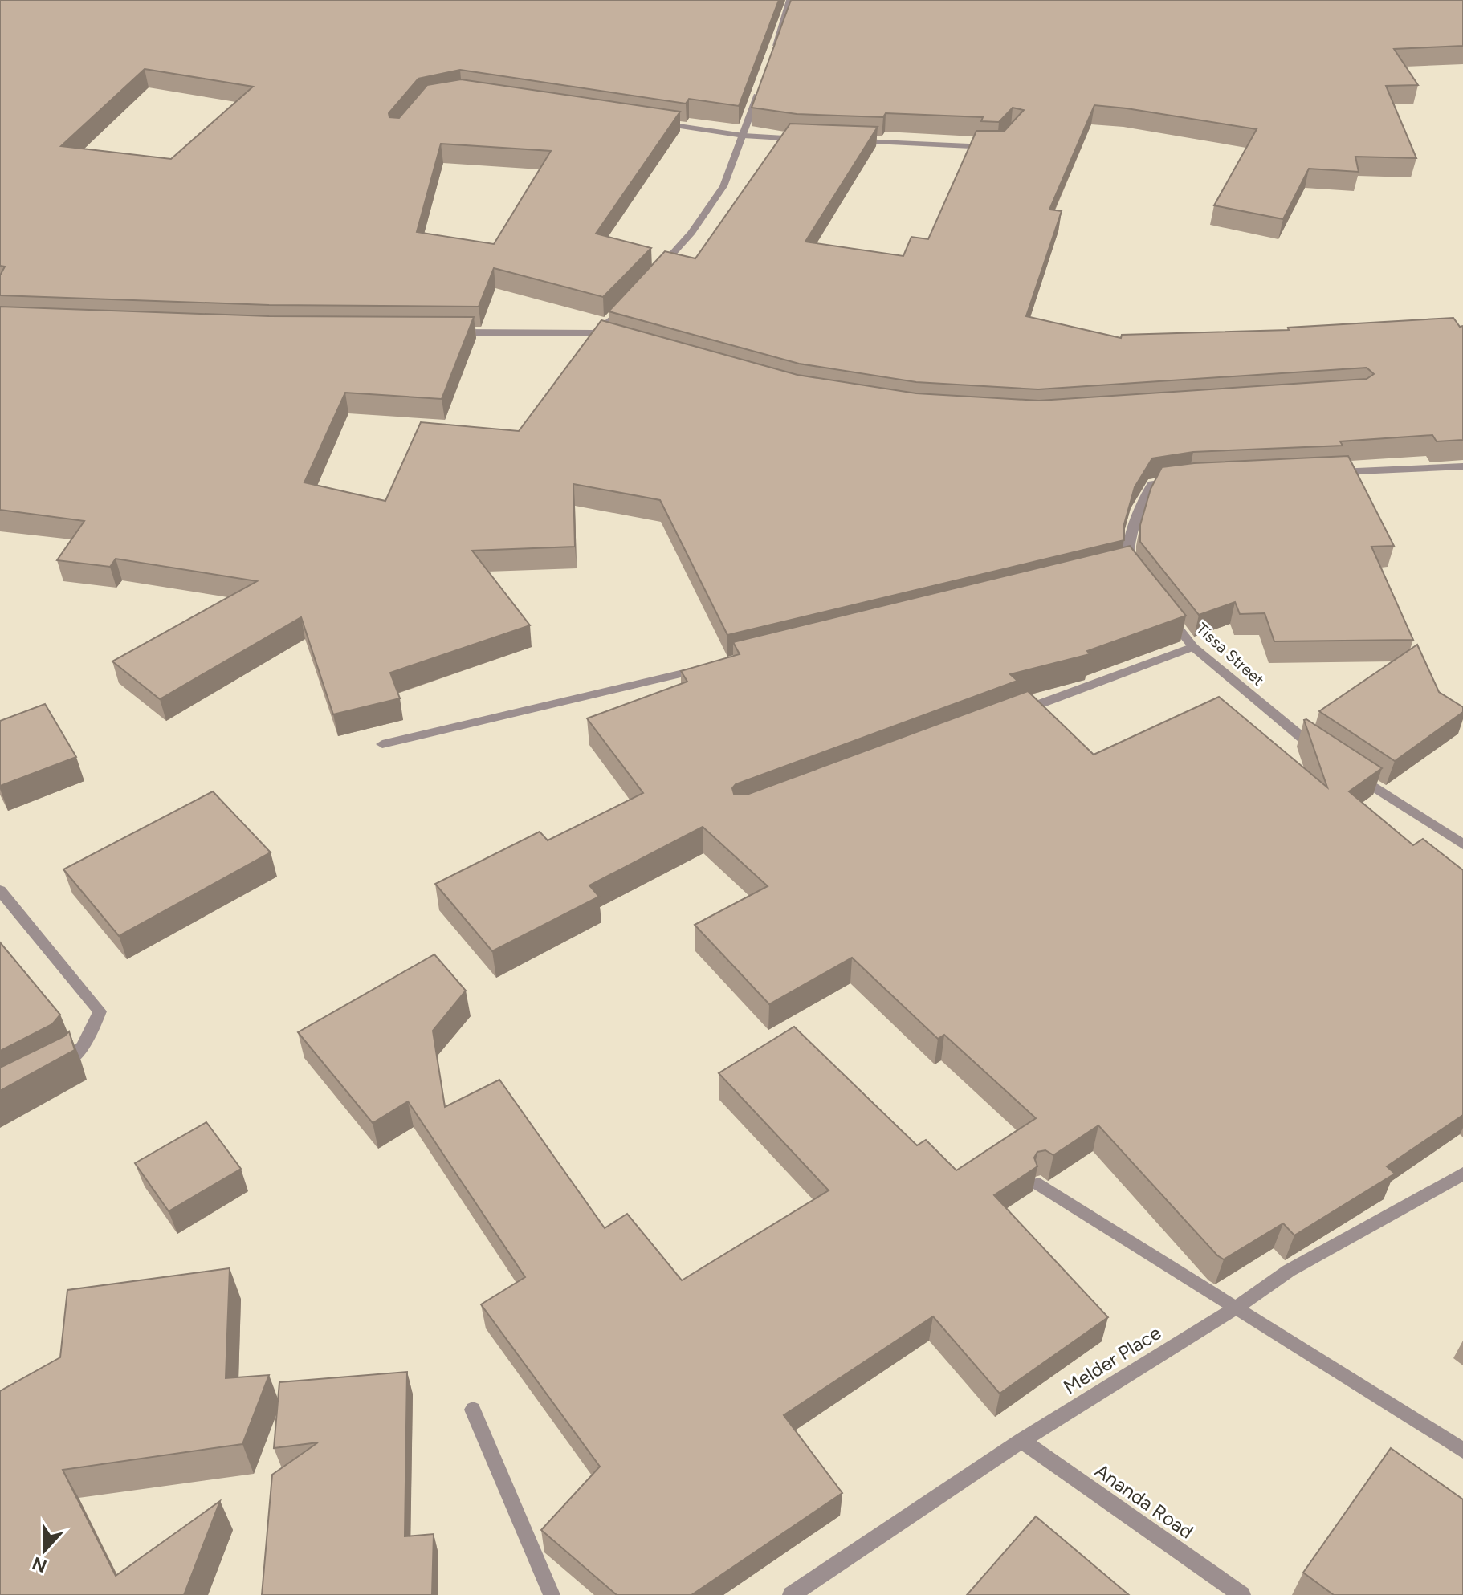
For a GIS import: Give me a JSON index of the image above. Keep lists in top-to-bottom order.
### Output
{
  "streets": {
    "street": ["Tissa Street", "Melder Place", "Ananda Road"]
  },
  "crossings": [
    ["Melder Place", "Ananda Road"]
  ],
  "north": "bottom"
}
